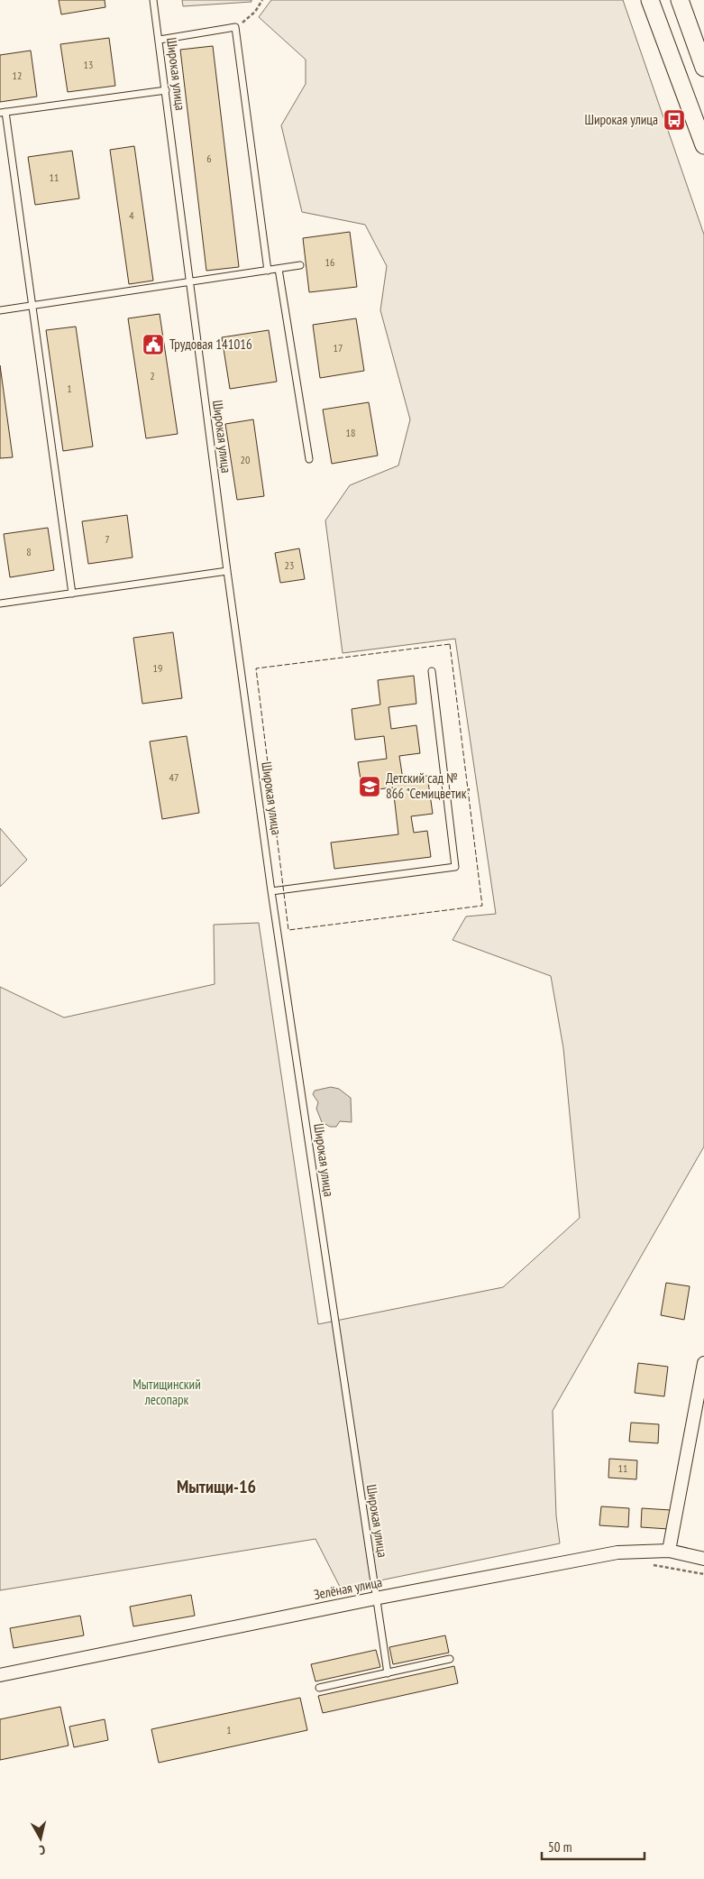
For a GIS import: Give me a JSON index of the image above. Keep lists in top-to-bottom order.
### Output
{
  "streets": {
    "street": ["Зелёная улица"],
    "lane": ["Широкая улица"]
  },
  "crossings": [
    ["Широкая улица", "Зелёная улица"]
  ],
  "districts": ["Мытищи-16"],
  "parks": ["Мытищинский лесопарк"],
  "places": {
    "bus stop": ["Широкая улица"],
    "public building": ["Трудовая 141016"],
    "school or university": ["Детский сад № 866 \"Семицветик\""]
  },
  "house_numbers": [
    "13",
    "12",
    "6",
    "11",
    "4",
    "16",
    "17",
    "2",
    "1",
    "18",
    "20",
    "7",
    "8",
    "23",
    "19",
    "47",
    "11",
    "1"
  ],
  "scale_bar": "50 m",
  "north": "bottom"
}
